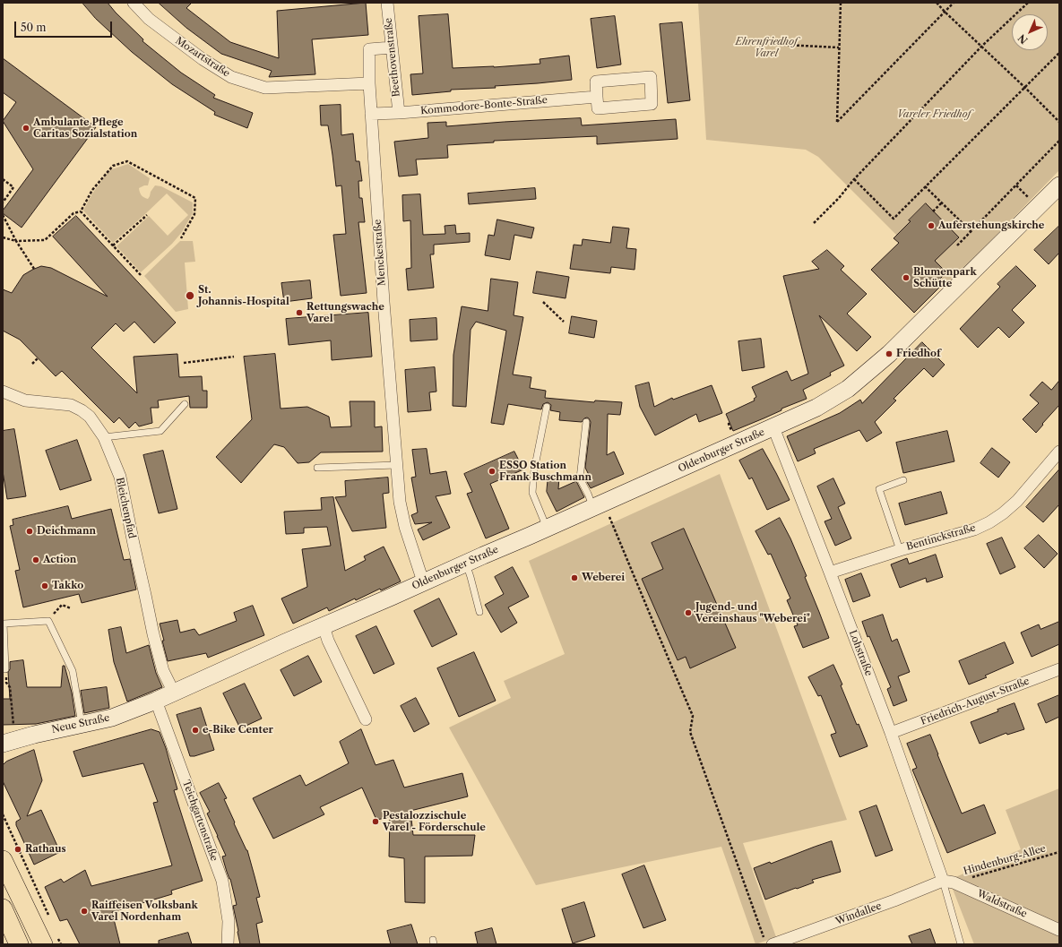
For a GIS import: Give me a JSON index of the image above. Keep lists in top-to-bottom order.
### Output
{
  "streets": {
    "main road": ["Oldenburger Straße", "Neue Straße"],
    "street": [
      "Mozartstraße",
      "Beethovenstraße",
      "Kommodore-Bonte-Straße",
      "Menckestraße",
      "Bleichenpfad",
      "Bentinckstraße",
      "Lohstraße",
      "Friedrich-August-Straße",
      "Teichgartenstraße",
      "Waldstraße",
      "Windallee"
    ],
    "path": ["Hindenburg-Allee"]
  },
  "crossings": [
    ["Mozartstraße", "Menckestraße"],
    ["Beethovenstraße", "Kommodore-Bonte-Straße"],
    ["Beethovenstraße", "Menckestraße"],
    ["Kommodore-Bonte-Straße", "Menckestraße"],
    ["Menckestraße", "Oldenburger Straße"],
    ["Oldenburger Straße", "Bleichenpfad"],
    ["Oldenburger Straße", "Lohstraße"],
    ["Oldenburger Straße", "Neue Straße"],
    ["Oldenburger Straße", "Teichgartenstraße"],
    ["Bentinckstraße", "Lohstraße"],
    ["Lohstraße", "Friedrich-August-Straße"],
    ["Lohstraße", "Hindenburg-Allee"],
    ["Lohstraße", "Waldstraße"],
    ["Lohstraße", "Windallee"],
    ["Neue Straße", "Teichgartenstraße"],
    ["Hindenburg-Allee", "Waldstraße"],
    ["Hindenburg-Allee", "Windallee"],
    ["Waldstraße", "Windallee"]
  ],
  "parks": ["Ehrenfriedhof Varel", "Vareler Friedhof"],
  "places": [
    "Ambulante Pflege Caritas Sozialstation",
    "Auferstehungskirche",
    "Blumenpark Schütte",
    "St. Johannis-Hospital",
    "Rettungswache Varel",
    "Friedhof",
    "ESSO Station Frank Buschmann",
    "Deichmann",
    "Action",
    "Weberei",
    "Takko",
    "Jugend- und Vereinshaus \"Weberei\"",
    "e-Bike Center",
    "Pestalozzischule Varel - Förderschule",
    "Rathaus",
    "Raiffeisen Volksbank Varel Nordenham"
  ],
  "scale_bar": "50 m",
  "north": "bottom left"
}
